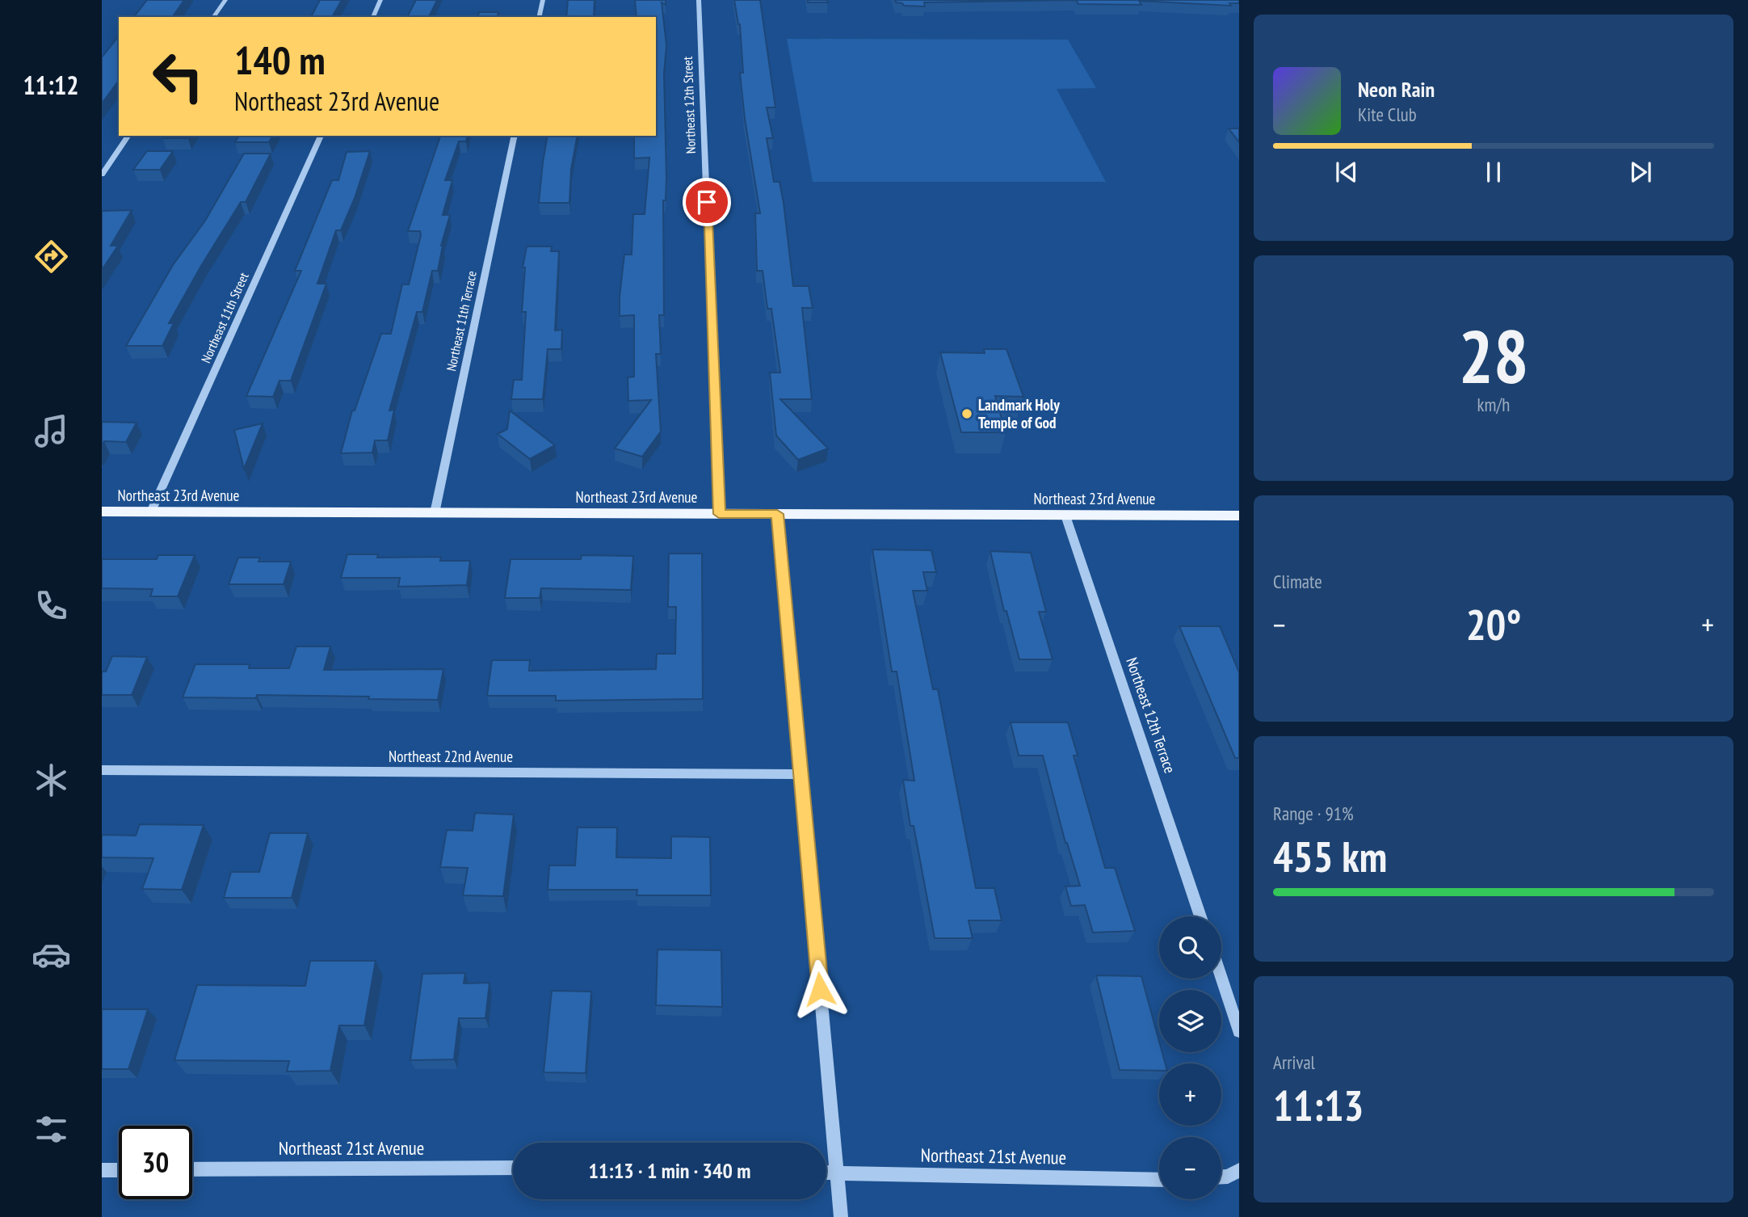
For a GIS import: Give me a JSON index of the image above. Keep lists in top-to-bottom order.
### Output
{
  "streets": {
    "main road": ["Northeast 23rd Avenue"],
    "street": [
      "Northeast 12th Street",
      "Northeast 11th Street",
      "Northeast 11th Terrace",
      "Northeast 12th Terrace",
      "Northeast 22nd Avenue",
      "Northeast 21st Avenue"
    ]
  },
  "crossings": [
    ["Northeast 12th Street", "Northeast 23rd Avenue"],
    ["Northeast 11th Street", "Northeast 23rd Avenue"],
    ["Northeast 11th Terrace", "Northeast 23rd Avenue"],
    ["Northeast 23rd Avenue", "Northeast 12th Terrace"]
  ],
  "places": ["Landmark Holy Temple of God"],
  "page": {
    "tabs": "11:12",
    "turn": ["140 m", "Northeast 23rd Avenue"],
    "song": ["Neon Rain", "Kite Club"],
    "tile": [
      ["28", "km/h"],
      "Climate",
      ["Range · 91%", "455 km"],
      ["Arrival", "11:13"]
    ],
    "heat": ["−", "20°", "+"],
    "map_buttons": ["+", "−"],
    "limit": "30",
    "trip": "11:13 · 1 min · 340 m"
  }
}
